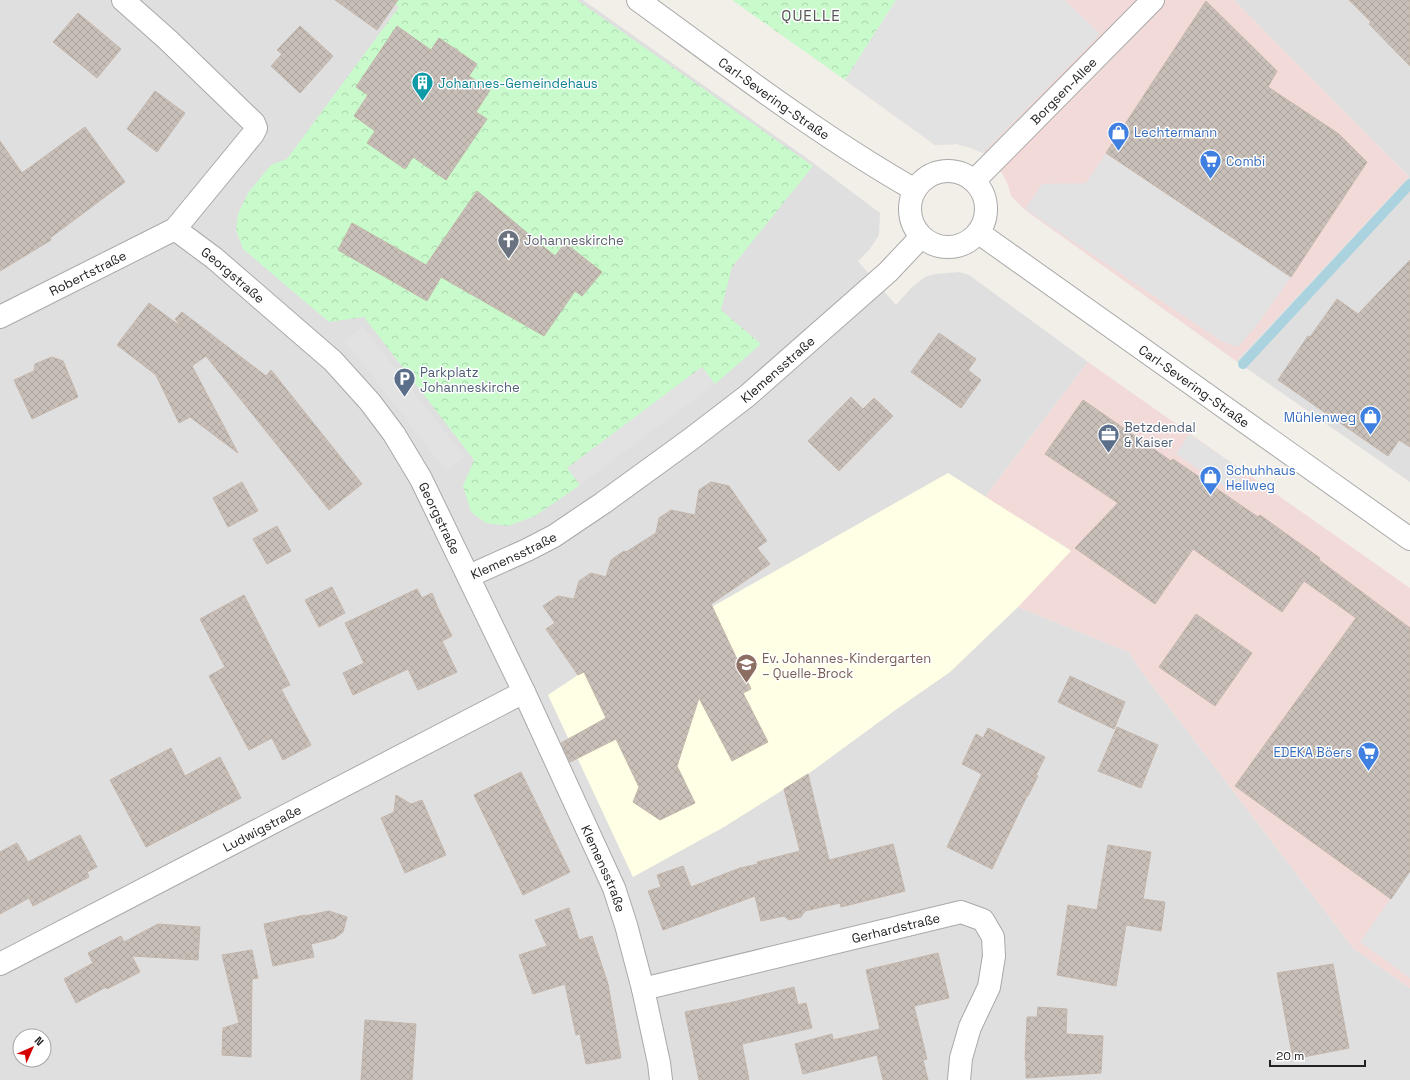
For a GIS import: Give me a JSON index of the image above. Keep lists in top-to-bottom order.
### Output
{
  "streets": {
    "street": [
      "Borgsen-Allee",
      "Carl-Severing-Straße",
      "Robertstraße",
      "Georgstraße",
      "Klemensstraße",
      "Ludwigstraße",
      "Gerhardstraße"
    ]
  },
  "crossings": [
    ["Borgsen-Allee", "Carl-Severing-Straße"],
    ["Borgsen-Allee", "Klemensstraße"],
    ["Carl-Severing-Straße", "Klemensstraße"],
    ["Robertstraße", "Georgstraße"],
    ["Georgstraße", "Klemensstraße"],
    ["Klemensstraße", "Ludwigstraße"],
    ["Klemensstraße", "Gerhardstraße"]
  ],
  "districts": ["QUELLE"],
  "places": {
    "building": ["Johannes-Gemeindehaus"],
    "shop": ["Lechtermann", "Mühlenweg", "Schuhhaus Hellweg"],
    "supermarket": ["Combi", "EDEKA Böers"],
    "church": ["Johanneskirche"],
    "parking": ["Parkplatz Johanneskirche"],
    "office": ["Betzdendal & Kaiser"],
    "school or university": ["Ev. Johannes-Kindergarten – Quelle-Brock"]
  },
  "scale_bar": "20 m",
  "north": "top right"
}
